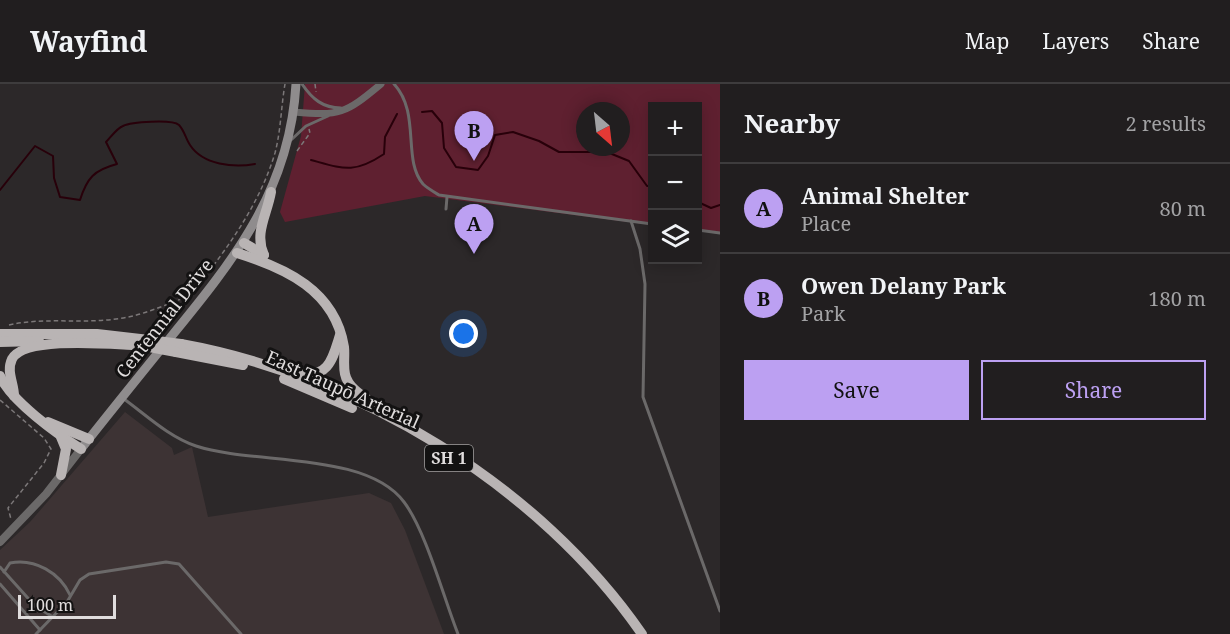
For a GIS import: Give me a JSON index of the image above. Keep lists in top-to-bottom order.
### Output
{
  "streets": {
    "highway": ["East Taupō Arterial", "SH 1"],
    "main road": ["Centennial Drive"]
  },
  "scale_bar": "100 m",
  "north": "bottom right",
  "page": {
    "header": "Wayfind",
    "nav": ["Map", "Layers", "Share"],
    "heading": ["Nearby", "2 results"],
    "map_buttons": ["+", "−"],
    "pins": ["B", "A"],
    "list": [
      {
        "mark": "A",
        "name": "Animal Shelter",
        "note": "Place",
        "value": "80 m"
      },
      {
        "mark": "B",
        "name": "Owen Delany Park",
        "note": "Park",
        "value": "180 m"
      }
    ],
    "buttons": ["Save", "Share"],
    "scale": "100 m"
  }
}
